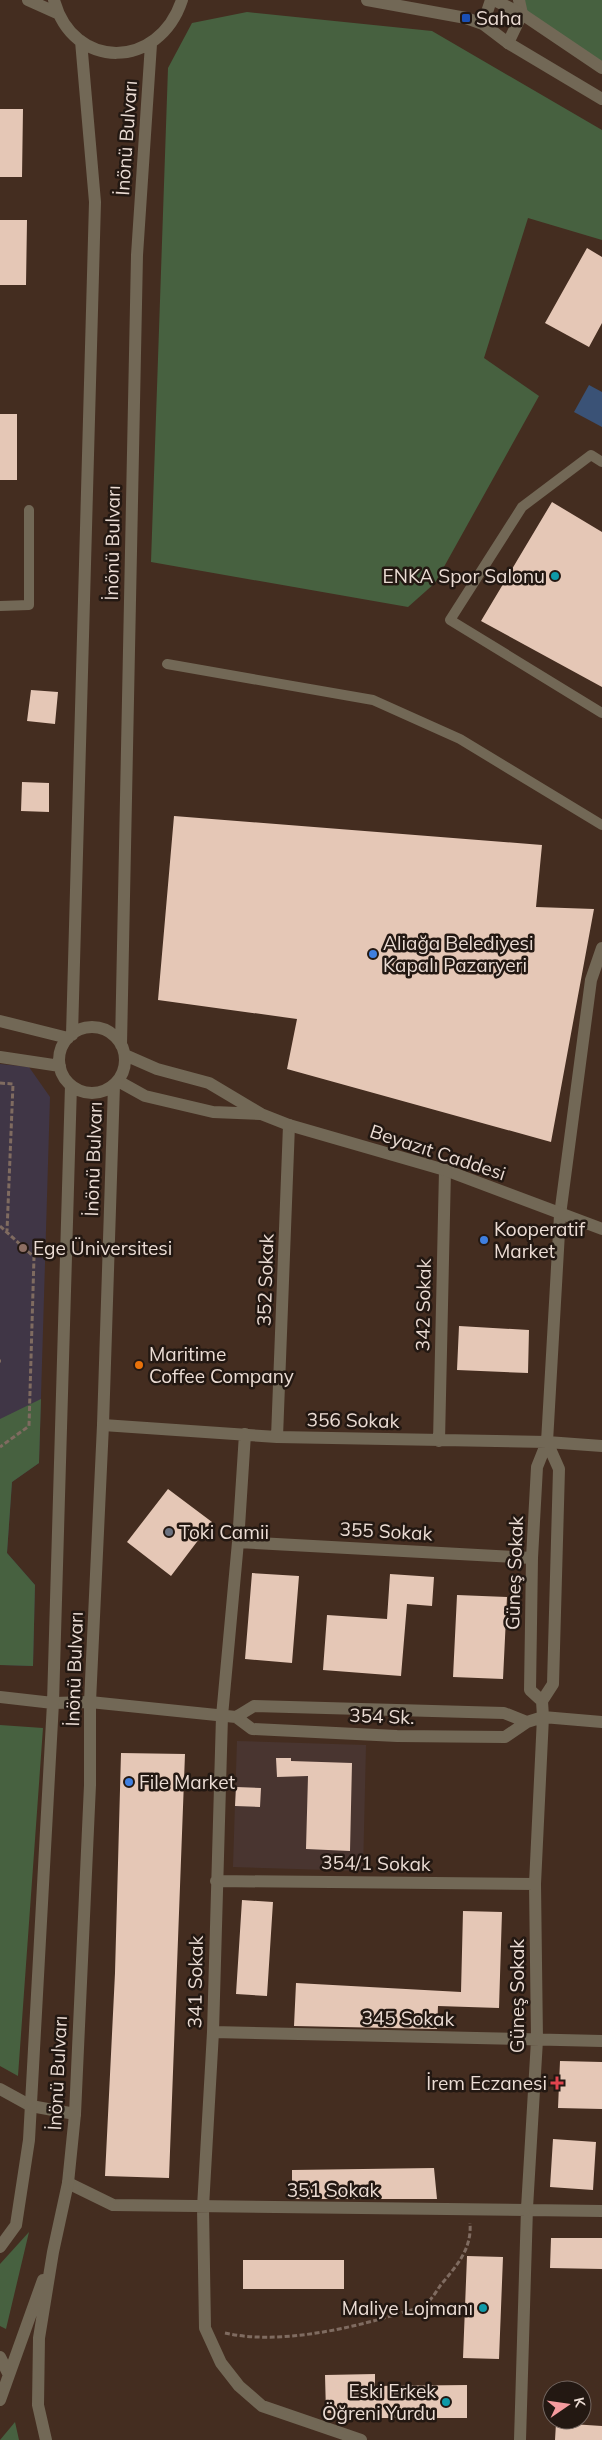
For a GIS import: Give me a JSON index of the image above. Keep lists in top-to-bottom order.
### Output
{
  "streets": {
    "street": [
      "İnönü Bulvarı",
      "Beyazıt Caddesi",
      "352 Sokak",
      "342 Sokak",
      "356 Sokak",
      "355 Sokak",
      "Güneş Sokak",
      "354 Sk.",
      "354/1 Sokak",
      "341 Sokak",
      "345 Sokak",
      "351 Sokak"
    ]
  },
  "crossings": [
    ["İnönü Bulvarı", "Beyazıt Caddesi"],
    ["İnönü Bulvarı", "356 Sokak"],
    ["İnönü Bulvarı", "354 Sk."],
    ["İnönü Bulvarı", "351 Sokak"],
    ["Beyazıt Caddesi", "352 Sokak"],
    ["Beyazıt Caddesi", "342 Sokak"],
    ["Beyazıt Caddesi", "Güneş Sokak"],
    ["352 Sokak", "356 Sokak"],
    ["342 Sokak", "356 Sokak"],
    ["356 Sokak", "Güneş Sokak"],
    ["356 Sokak", "341 Sokak"],
    ["355 Sokak", "Güneş Sokak"],
    ["355 Sokak", "341 Sokak"],
    ["Güneş Sokak", "354 Sk."],
    ["Güneş Sokak", "354/1 Sokak"],
    ["Güneş Sokak", "345 Sokak"],
    ["Güneş Sokak", "351 Sokak"],
    ["354 Sk.", "341 Sokak"],
    ["354/1 Sokak", "341 Sokak"],
    ["341 Sokak", "345 Sokak"],
    ["341 Sokak", "351 Sokak"]
  ],
  "places": {
    "transit": ["Saha"],
    "other": [
      "ENKA Spor Salonu",
      "Aliağa Belediyesi Kapalı Pazaryeri",
      "Kooperatif Market",
      "Ege Üniversitesi",
      "Maritime Coffee Company",
      "Toki Camii",
      "File Market",
      "Maliye Lojmanı",
      "Eski Erkek Öğreni Yurdu"
    ],
    "health": ["İrem Eczanesi"]
  },
  "north": "right"
}
